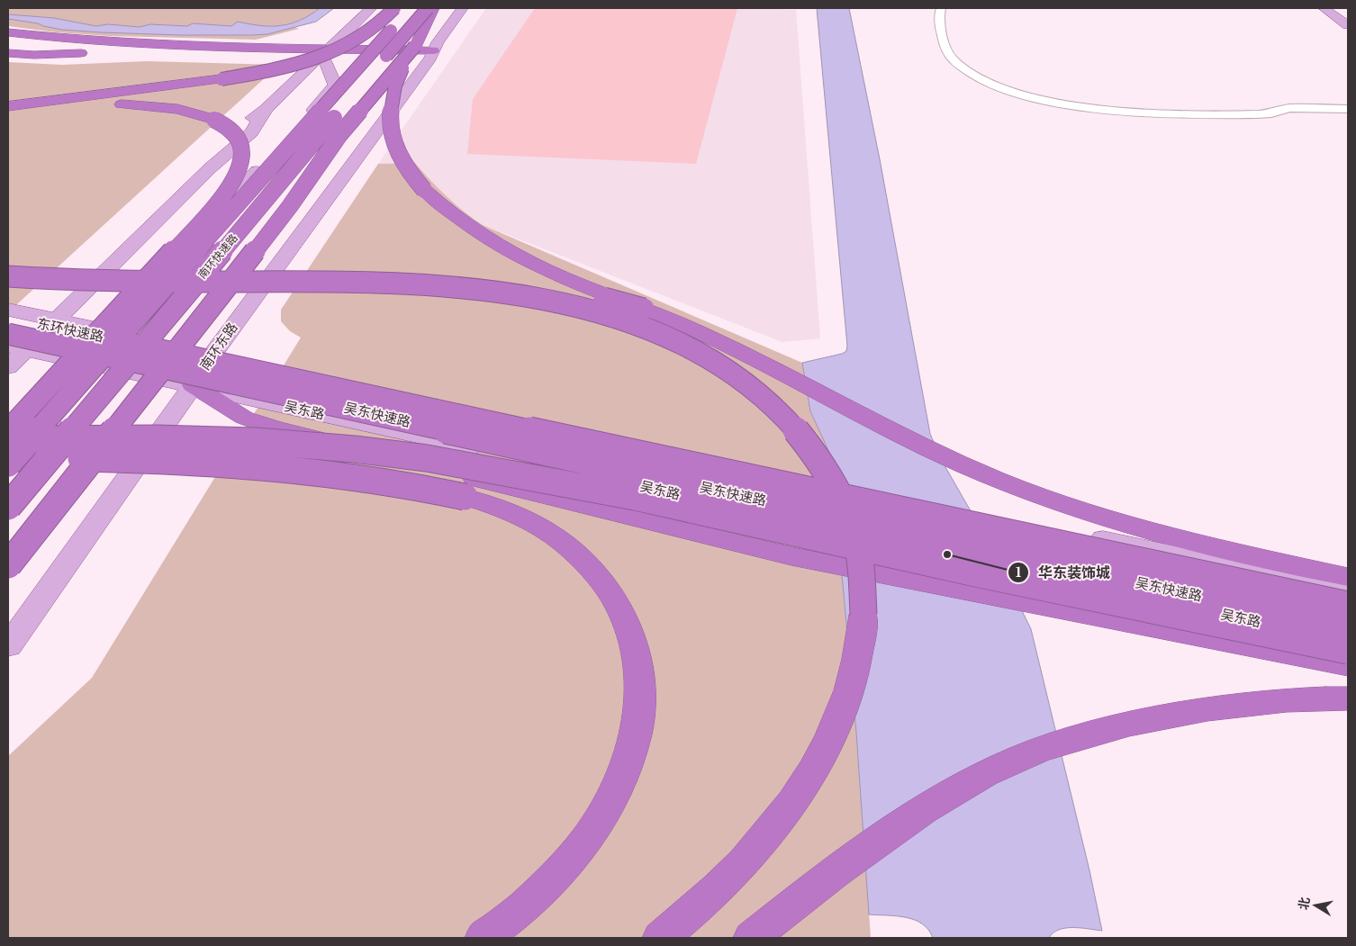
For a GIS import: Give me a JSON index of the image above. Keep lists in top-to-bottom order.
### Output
{
  "streets": {
    "highway": ["南环快速路", "东环快速路", "吴东快速路"],
    "main road": ["南环东路", "吴东路"]
  },
  "crossings": [
    ["东环快速路", "吴东快速路"],
    ["南环东路", "吴东路"]
  ],
  "places": ["华东装饰城"],
  "north": "left"
}
